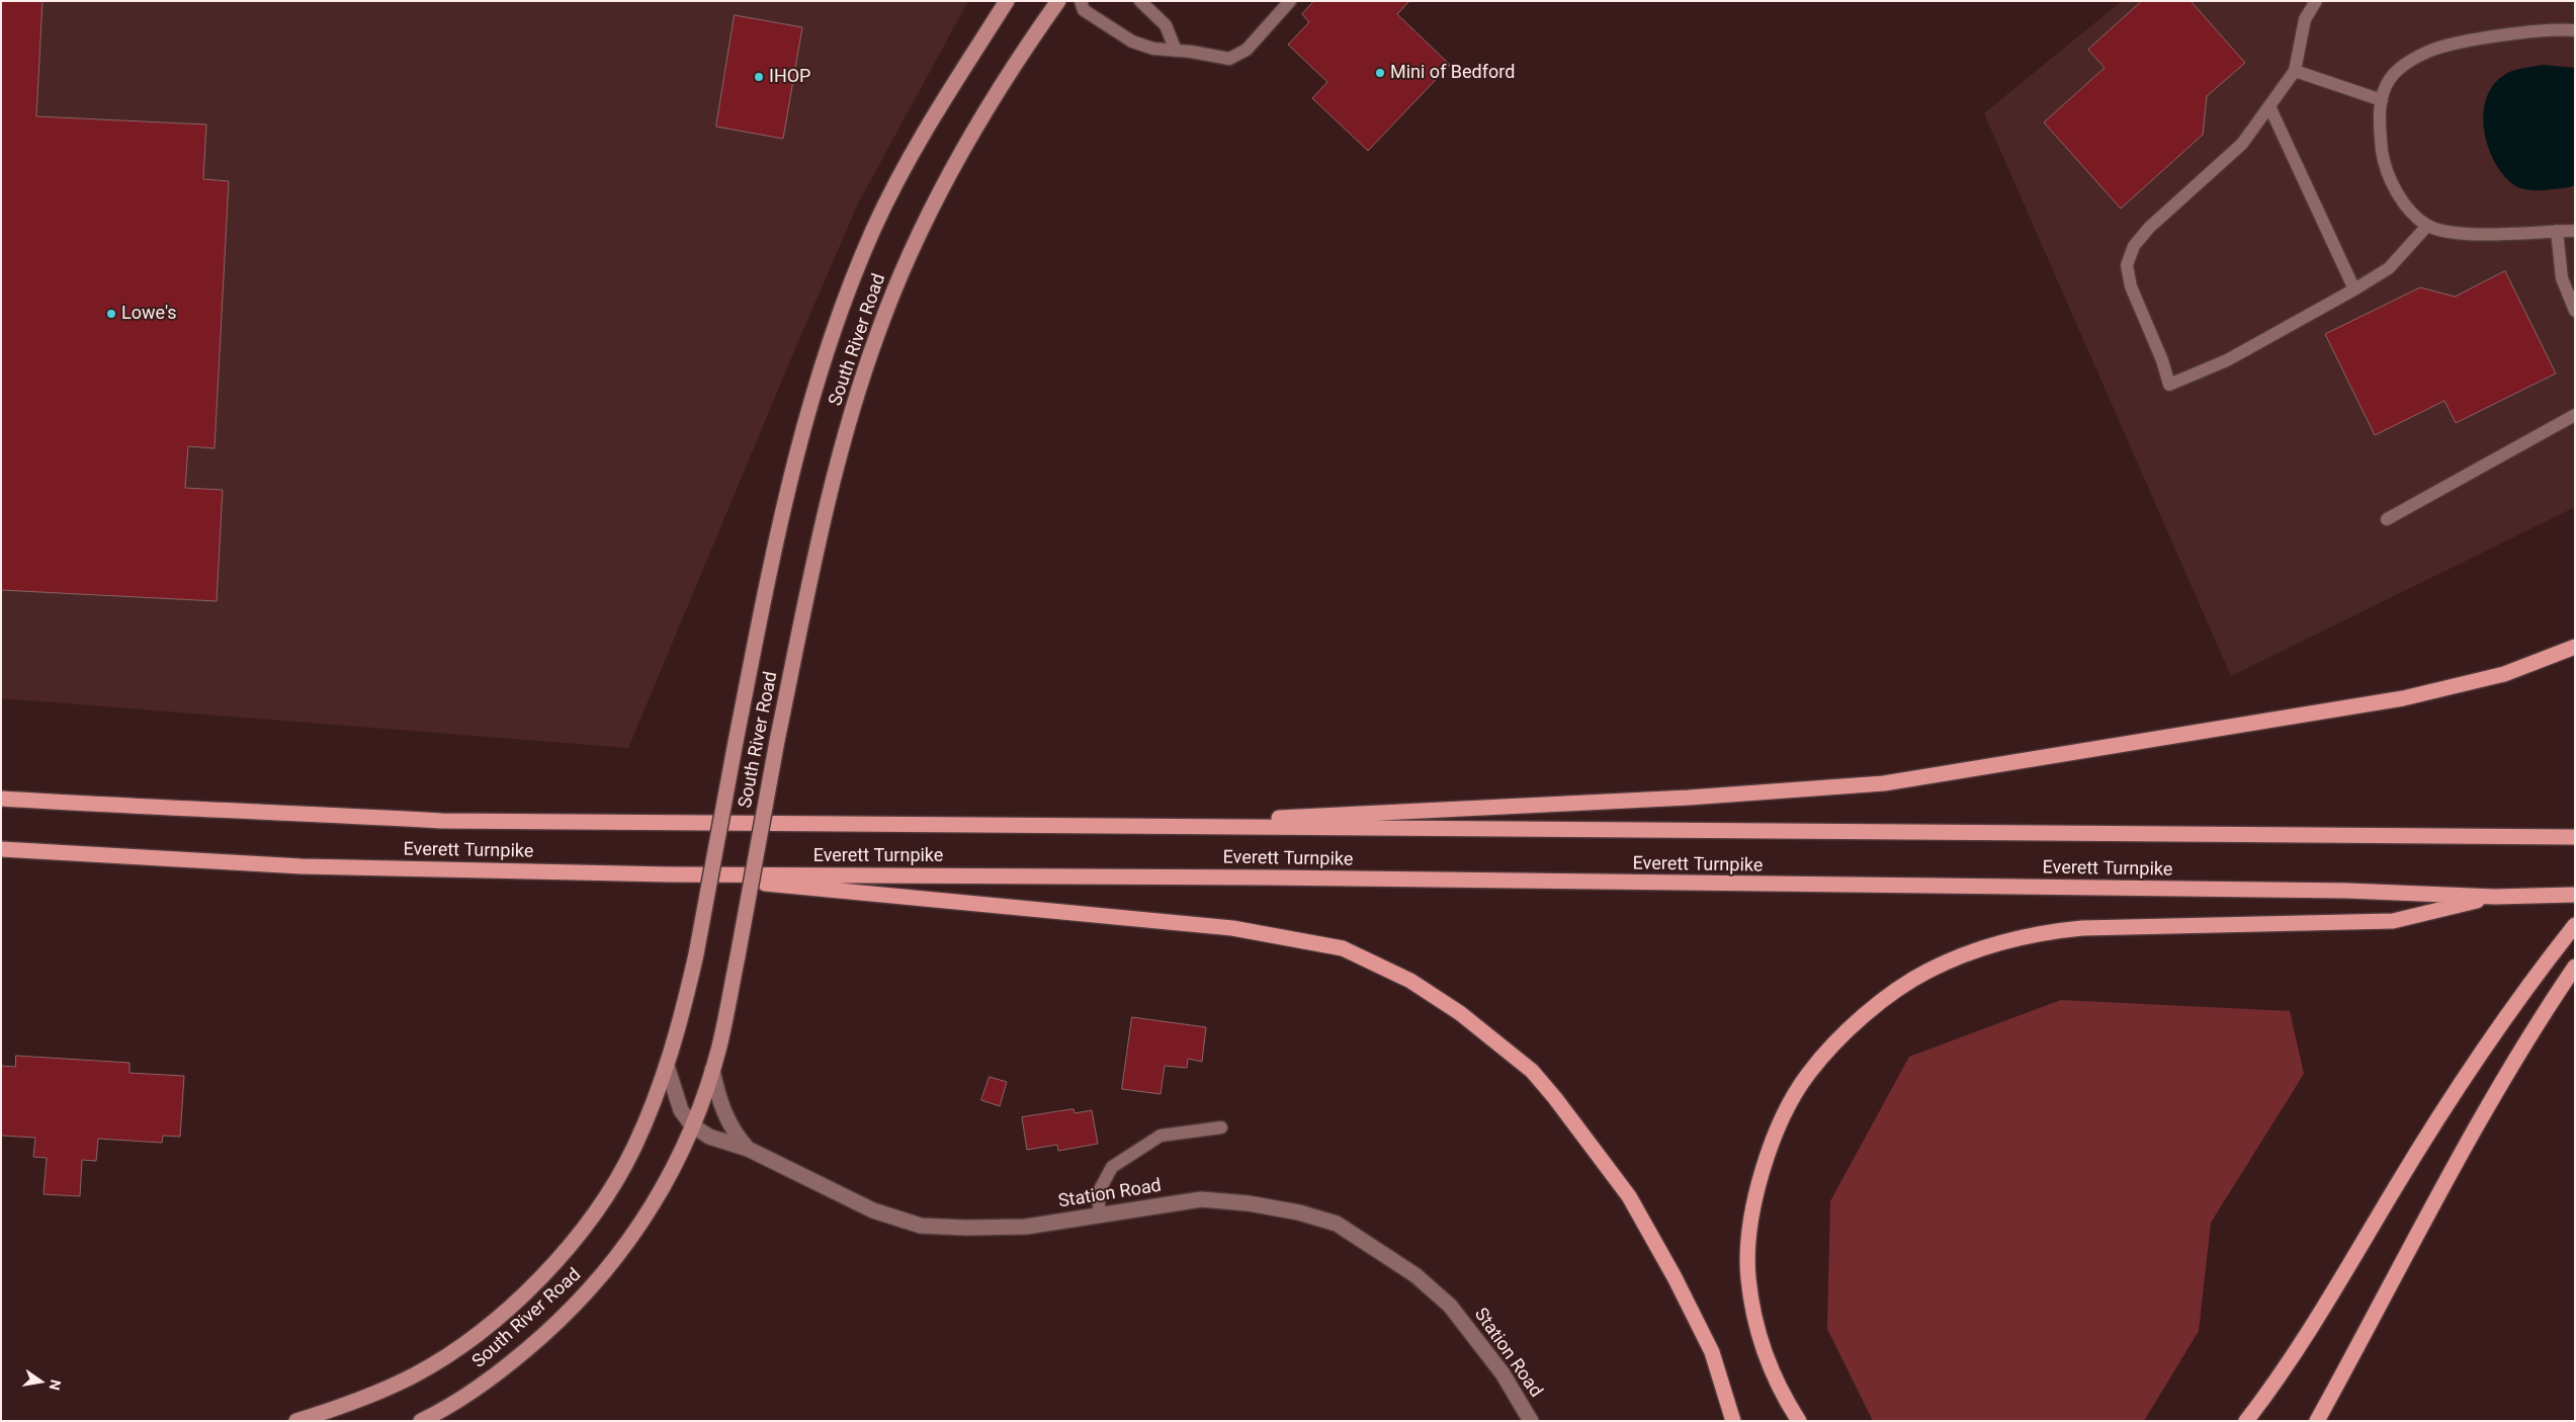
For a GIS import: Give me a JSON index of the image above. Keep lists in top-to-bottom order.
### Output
{
  "streets": {
    "highway": ["Everett Turnpike"],
    "main road": ["South River Road"],
    "street": ["Station Road"]
  },
  "crossings": [
    ["South River Road", "Station Road"]
  ],
  "places": ["Mini of Bedford", "IHOP", "Lowe's"],
  "north": "right"
}
